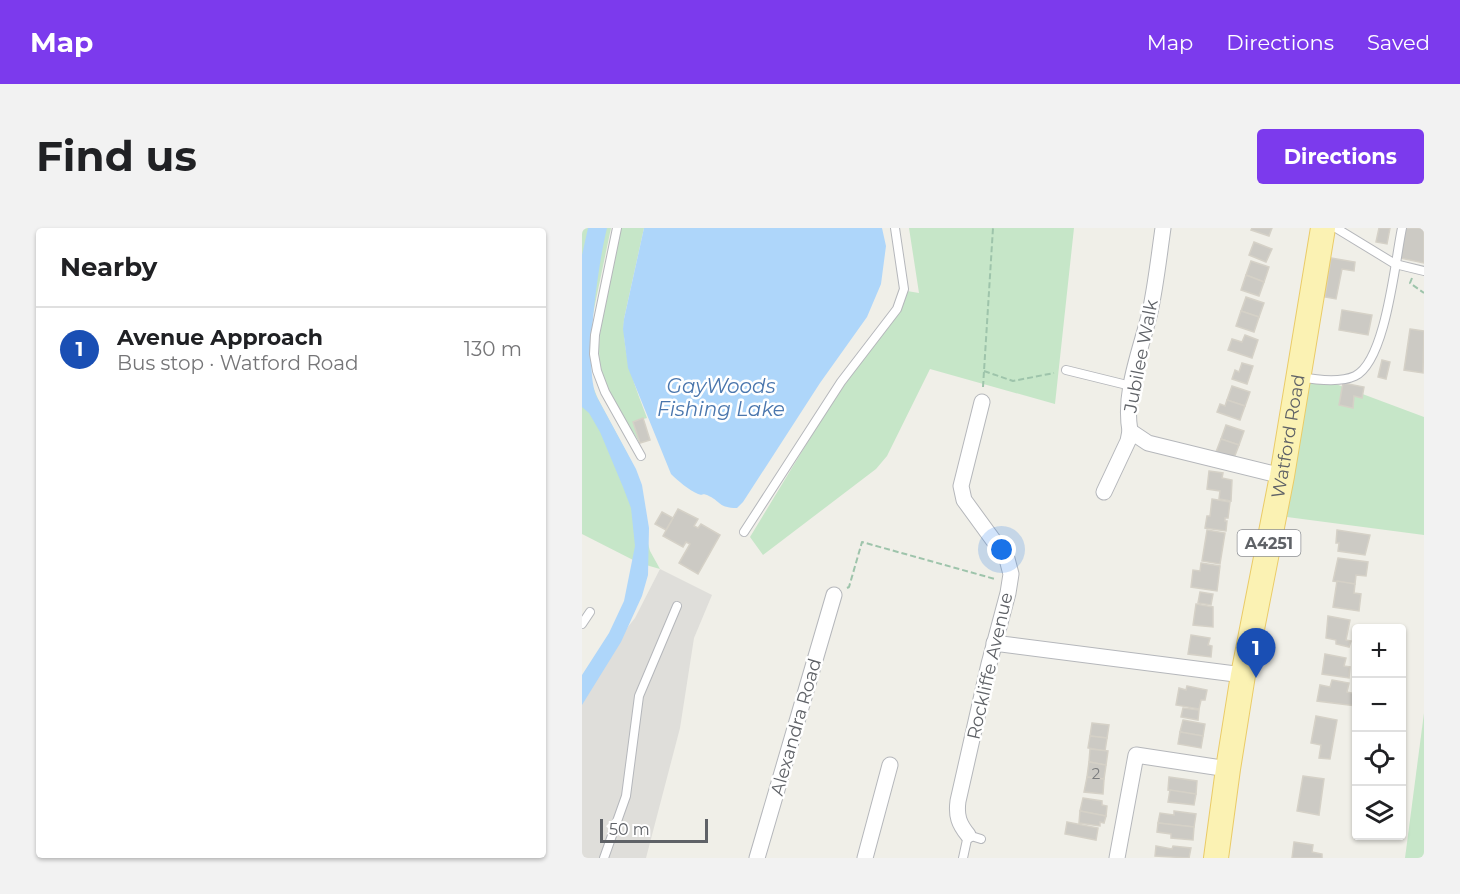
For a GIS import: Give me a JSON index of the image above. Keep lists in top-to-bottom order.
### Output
{
  "streets": {
    "main road": ["Watford Road", "A4251"],
    "street": ["Jubilee Walk", "Rockliffe Avenue", "Alexandra Road"]
  },
  "crossings": [
    ["Jubilee Walk", "Watford Road"]
  ],
  "water": ["GayWoods Fishing Lake"],
  "house_numbers": ["2"],
  "scale_bar": "50 m",
  "page": {
    "header": "Map",
    "nav": ["Map", "Directions", "Saved"],
    "buttons": "Directions",
    "title": "Find us",
    "heading": "Nearby",
    "list": [
      {
        "mark": "1",
        "name": "Avenue Approach",
        "note": "Bus stop · Watford Road",
        "value": "130 m"
      }
    ],
    "map_buttons": ["+", "−"],
    "pins": "1",
    "scale": "50 m"
  }
}
